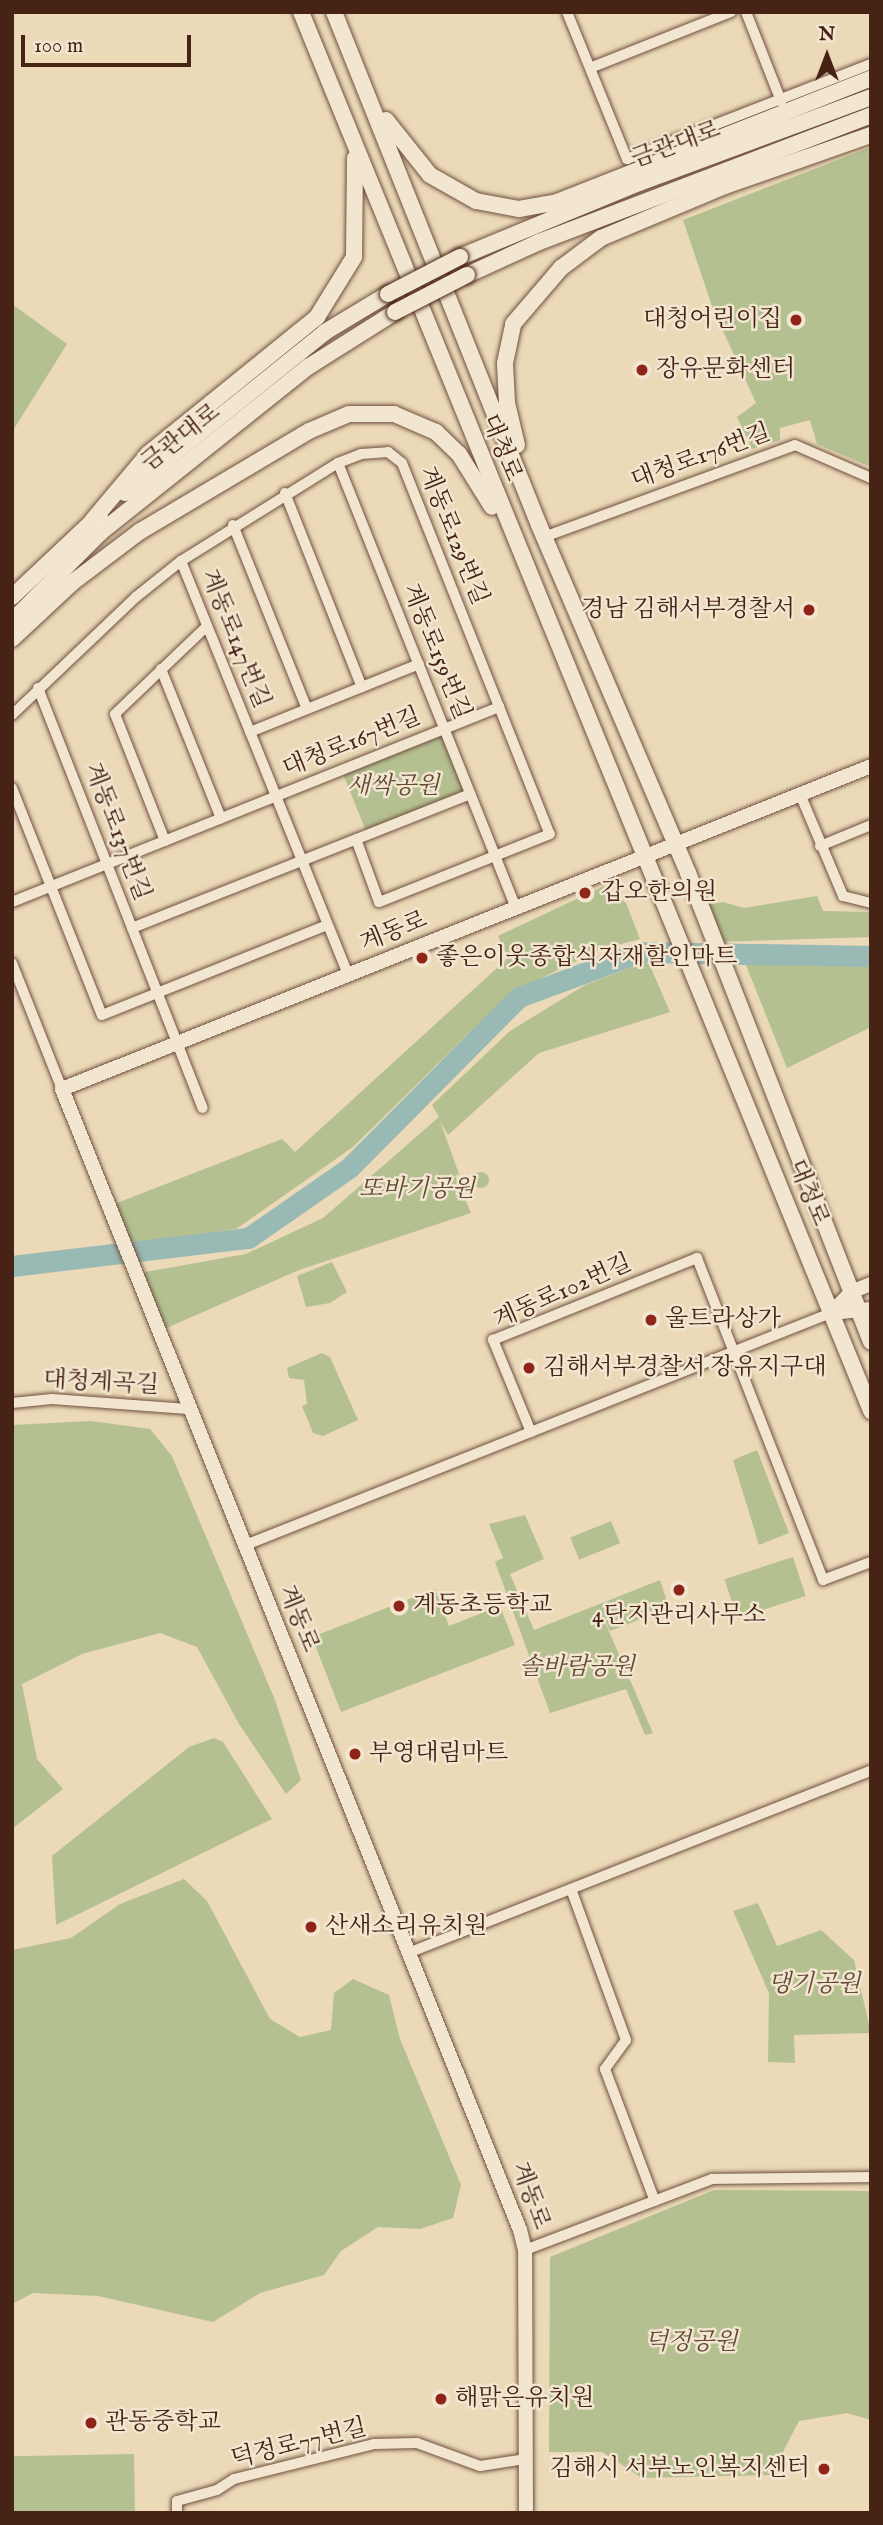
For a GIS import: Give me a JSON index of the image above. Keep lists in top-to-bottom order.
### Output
{
  "streets": {
    "main road": ["금관대로", "대청로"],
    "street": [
      "대청로176번길",
      "계동로129번길",
      "계동로147번길",
      "계동로159번길",
      "대청로167번길",
      "계동로137번길",
      "계동로",
      "계동로102번길",
      "대청계곡길",
      "덕정로77번길"
    ]
  },
  "crossings": [
    ["대청로", "대청로176번길"],
    ["대청로", "계동로"],
    ["계동로129번길", "계동로147번길"],
    ["계동로129번길", "계동로159번길"],
    ["계동로129번길", "대청로167번길"],
    ["계동로129번길", "계동로137번길"],
    ["계동로147번길", "계동로159번길"],
    ["계동로147번길", "대청로167번길"],
    ["계동로147번길", "계동로"],
    ["계동로159번길", "대청로167번길"],
    ["계동로159번길", "계동로"],
    ["대청로167번길", "계동로137번길"],
    ["계동로137번길", "계동로"],
    ["계동로", "대청계곡길"],
    ["계동로", "덕정로77번길"]
  ],
  "parks": [
    "새싹공원",
    "또바기공원",
    "솔바람공원",
    "댕기공원",
    "덕정공원"
  ],
  "places": [
    "대청어린이집",
    "장유문화센터",
    "경남 김해서부경찰서",
    "갑오한의원",
    "좋은이웃종합식자재할인마트",
    "울트라상가",
    "김해서부경찰서 장유지구대",
    "4단지관리사무소",
    "계동초등학교",
    "부영대림마트",
    "산새소리유치원",
    "해맑은유치원",
    "관동중학교",
    "김해시 서부노인복지센터"
  ],
  "scale_bar": "100 m",
  "north": "top"
}
